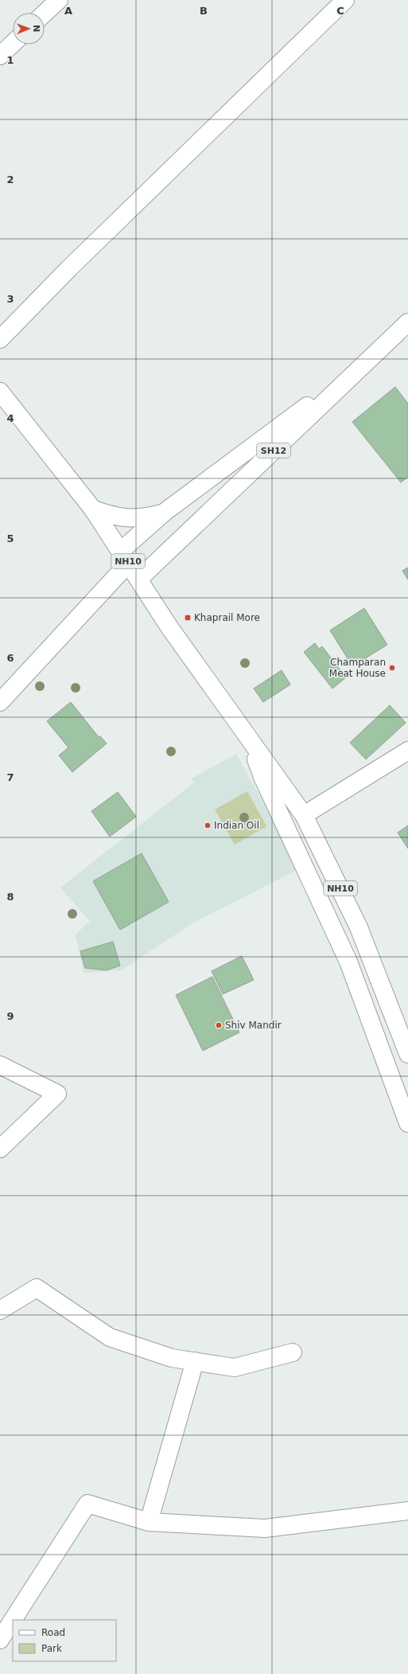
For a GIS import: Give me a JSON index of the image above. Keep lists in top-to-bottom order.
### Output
{
  "streets": {
    "main road": ["SH12", "NH10"]
  },
  "crossings": [
    ["SH12", "NH10"]
  ],
  "places": {
    "transit": ["Khaprail More"],
    "other": ["Champaran Meat House", "Indian Oil", "Shiv Mandir"]
  },
  "legend": ["Road", "Park"],
  "north": "right",
  "grid": {
    "columns": ["A", "B", "C"],
    "rows": [
      "1",
      "2",
      "3",
      "4",
      "5",
      "6",
      "7",
      "8",
      "9"
    ]
  }
}
